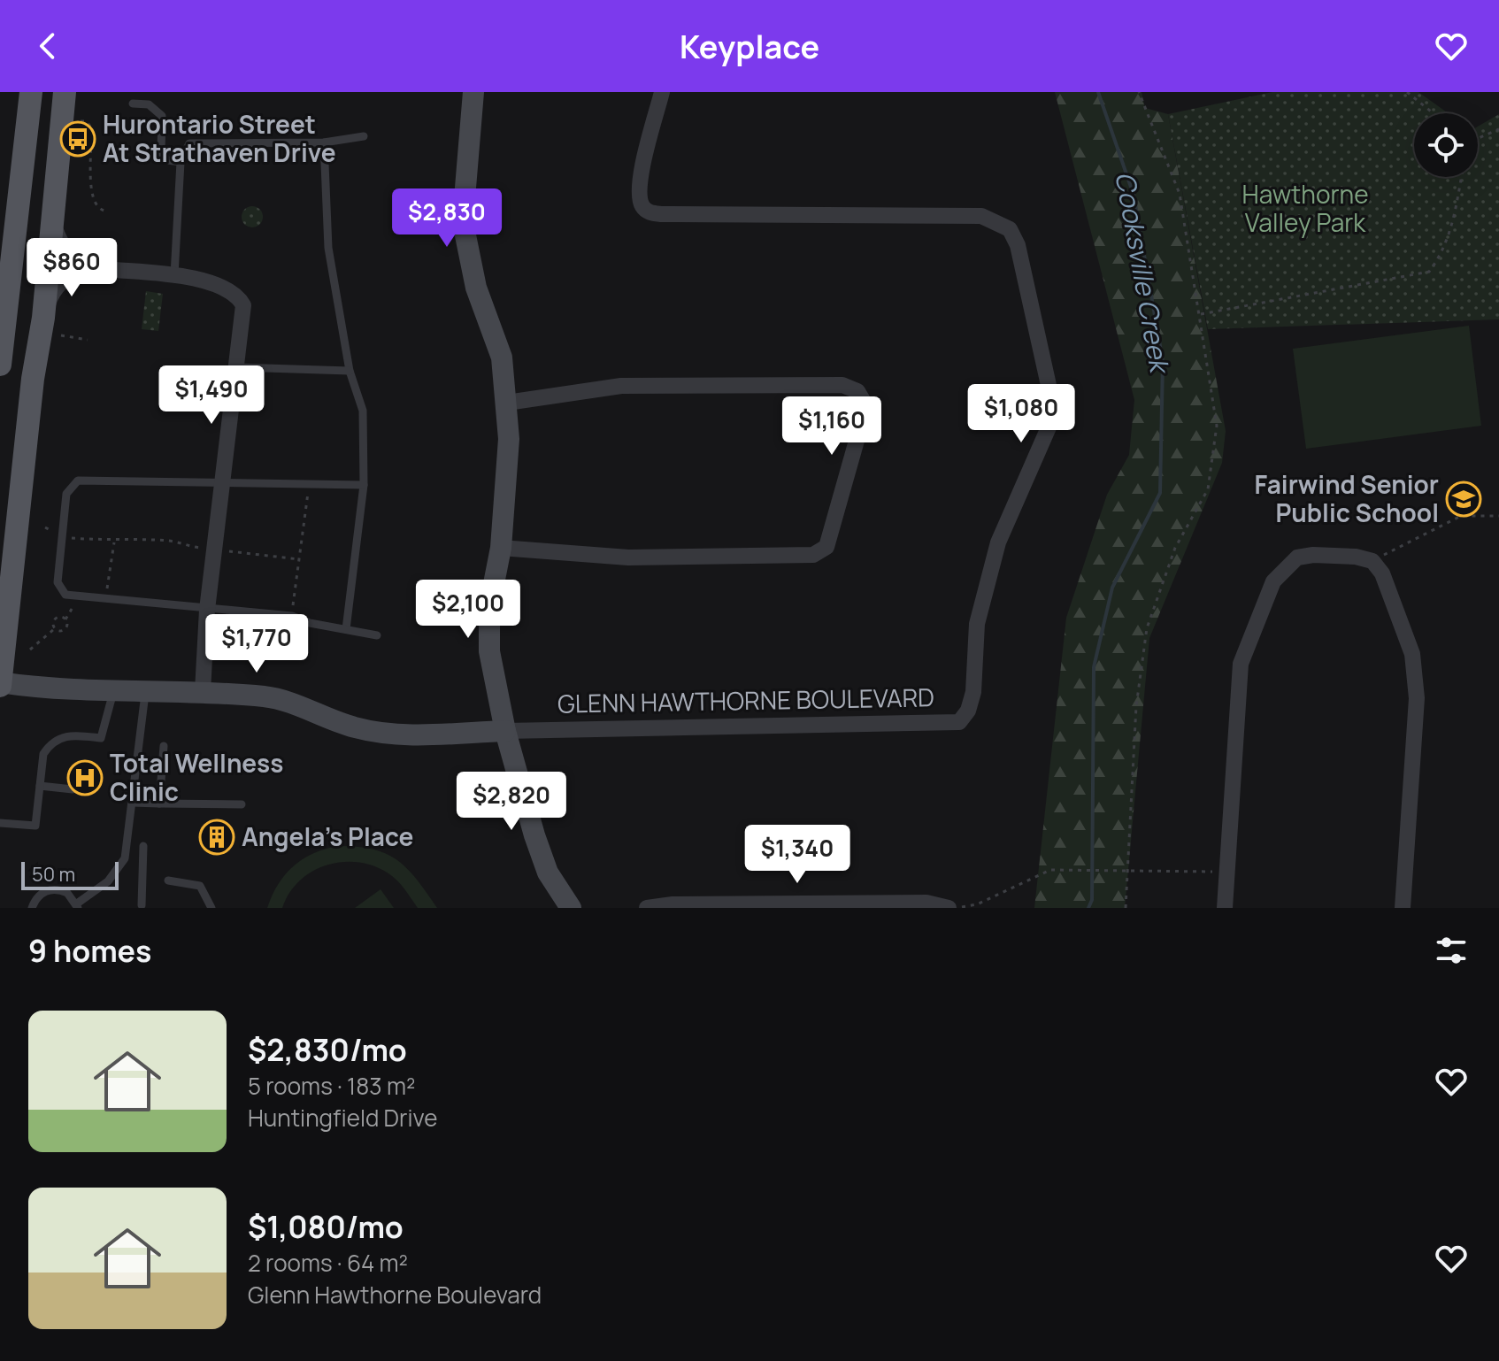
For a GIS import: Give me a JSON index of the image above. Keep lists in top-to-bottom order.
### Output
{
  "streets": {
    "street": ["GLENN HAWTHORNE BOULEVARD"]
  },
  "water": ["Cooksville Creek"],
  "parks": ["Hawthorne Valley Park"],
  "places": {
    "bus stop": ["Hurontario Street At Strathaven Drive"],
    "school or university": ["Fairwind Senior Public School"],
    "hospital": ["Total Wellness Clinic"],
    "building": ["Angela's Place"]
  },
  "scale_bar": "50 m",
  "page": {
    "header": "Keyplace",
    "price": [
      "$2,830",
      "$860",
      "$1,490",
      "$1,080",
      "$1,160",
      "$2,100",
      "$1,770",
      "$2,820",
      "$1,340"
    ],
    "scale": "50 m",
    "heading": "9 homes",
    "list": [
      {
        "name": "$2,830/mo",
        "note": "5 rooms · 183 m² · Huntingfield Drive"
      },
      {
        "name": "$1,080/mo",
        "note": "2 rooms · 64 m² · Glenn Hawthorne Boulevard"
      }
    ]
  }
}
